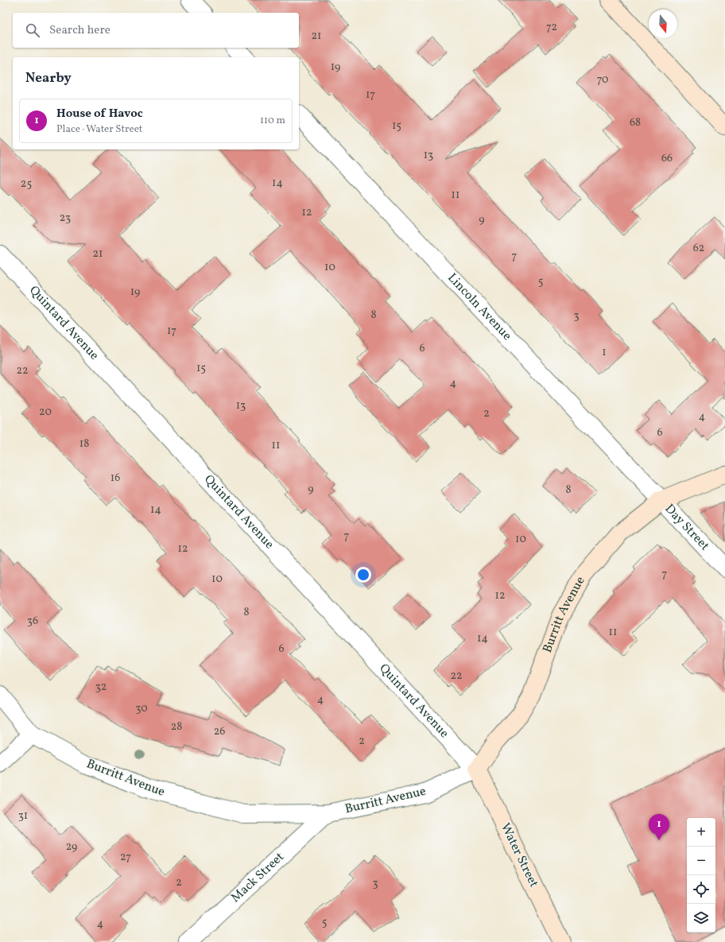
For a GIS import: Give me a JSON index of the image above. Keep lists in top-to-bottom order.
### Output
{
  "streets": {
    "main road": ["Burritt Avenue", "Water Street"],
    "street": [
      "Lincoln Avenue",
      "Quintard Avenue",
      "Day Street",
      "Mack Street"
    ]
  },
  "crossings": [
    ["Lincoln Avenue", "Day Street"],
    ["Lincoln Avenue", "Burritt Avenue"],
    ["Quintard Avenue", "Burritt Avenue"],
    ["Quintard Avenue", "Water Street"],
    ["Day Street", "Burritt Avenue"],
    ["Burritt Avenue", "Water Street"],
    ["Burritt Avenue", "Mack Street"]
  ],
  "house_numbers": [
    "72",
    "21",
    "19",
    "70",
    "17",
    "68",
    "15",
    "13",
    "66",
    "14",
    "25",
    "11",
    "12",
    "23",
    "9",
    "62",
    "21",
    "7",
    "10",
    "5",
    "19",
    "8",
    "3",
    "17",
    "6",
    "1",
    "15",
    "22",
    "4",
    "13",
    "20",
    "2",
    "4",
    "6",
    "18",
    "11",
    "16",
    "9",
    "8",
    "14",
    "7",
    "10",
    "12",
    "7",
    "10",
    "12",
    "8",
    "36",
    "11",
    "14",
    "6",
    "22",
    "32",
    "4",
    "30",
    "28",
    "26",
    "2",
    "31",
    "29",
    "27",
    "2",
    "3",
    "5",
    "4"
  ],
  "north": "bottom",
  "page": {
    "search": "Search here",
    "heading": "Nearby",
    "list": [
      {
        "mark": "1",
        "name": "House of Havoc",
        "note": "Place · Water Street",
        "value": "110 m"
      }
    ],
    "pins": "1",
    "map_buttons": ["+", "−"]
  }
}
